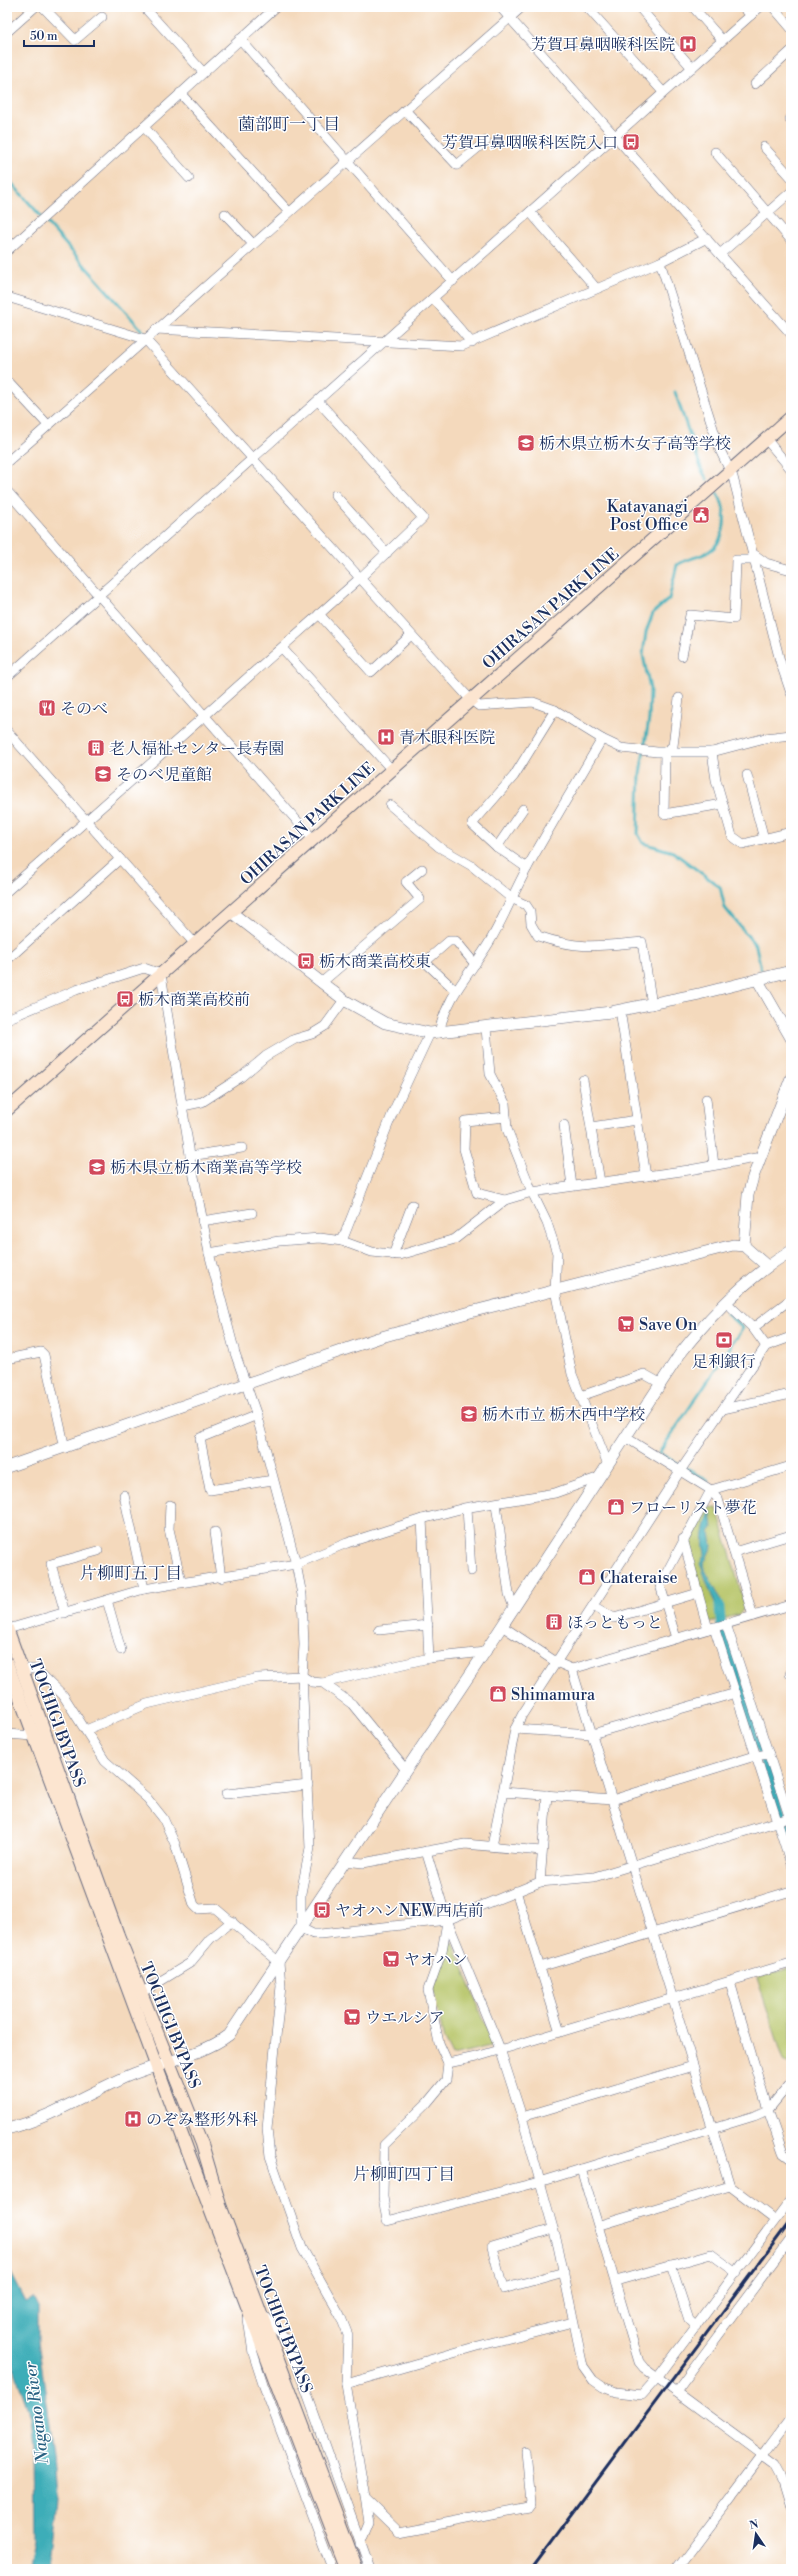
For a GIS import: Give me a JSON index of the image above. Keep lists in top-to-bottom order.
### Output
{
  "streets": {
    "main road": ["OHIRASAN PARK LINE", "TOCHIGI BYPASS"]
  },
  "districts": ["薗部町一丁目", "片柳町五丁目", "片柳町四丁目"],
  "water": ["Nagano River"],
  "places": {
    "hospital": ["芳賀耳鼻咽喉科医院", "青木眼科医院", "のぞみ整形外科"],
    "bus stop": [
      "芳賀耳鼻咽喉科医院入口",
      "栃木商業高校東",
      "栃木商業高校前",
      "ヤオハンNEW西店前"
    ],
    "school or university": [
      "栃木県立栃木女子高等学校",
      "そのべ児童館",
      "栃木県立栃木商業高等学校",
      "栃木市立 栃木西中学校"
    ],
    "public building": ["Katayanagi Post Office"],
    "restaurant": ["そのべ"],
    "building": ["老人福祉センター長寿園", "ほっともっと"],
    "supermarket": ["Save On", "ヤオハン", "ウエルシア"],
    "bank": ["足利銀行"],
    "shop": ["フローリスト夢花", "Chateraise", "Shimamura"]
  },
  "scale_bar": "50 m",
  "north": "top"
}
